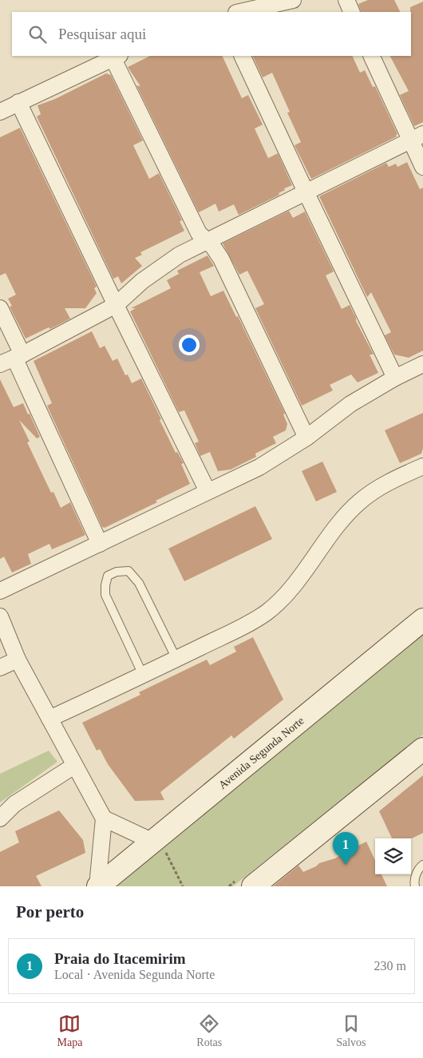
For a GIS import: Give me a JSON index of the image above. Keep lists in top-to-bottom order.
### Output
{
  "streets": {
    "main road": ["Avenida Segunda Norte"]
  },
  "page": {
    "search": "Pesquisar aqui",
    "pins": "1",
    "heading": "Por perto",
    "list": [
      {
        "mark": "1",
        "name": "Praia do Itacemirim",
        "note": "Local · Avenida Segunda Norte",
        "value": "230 m"
      }
    ],
    "nav": ["Mapa", "Rotas", "Salvos"]
  }
}
